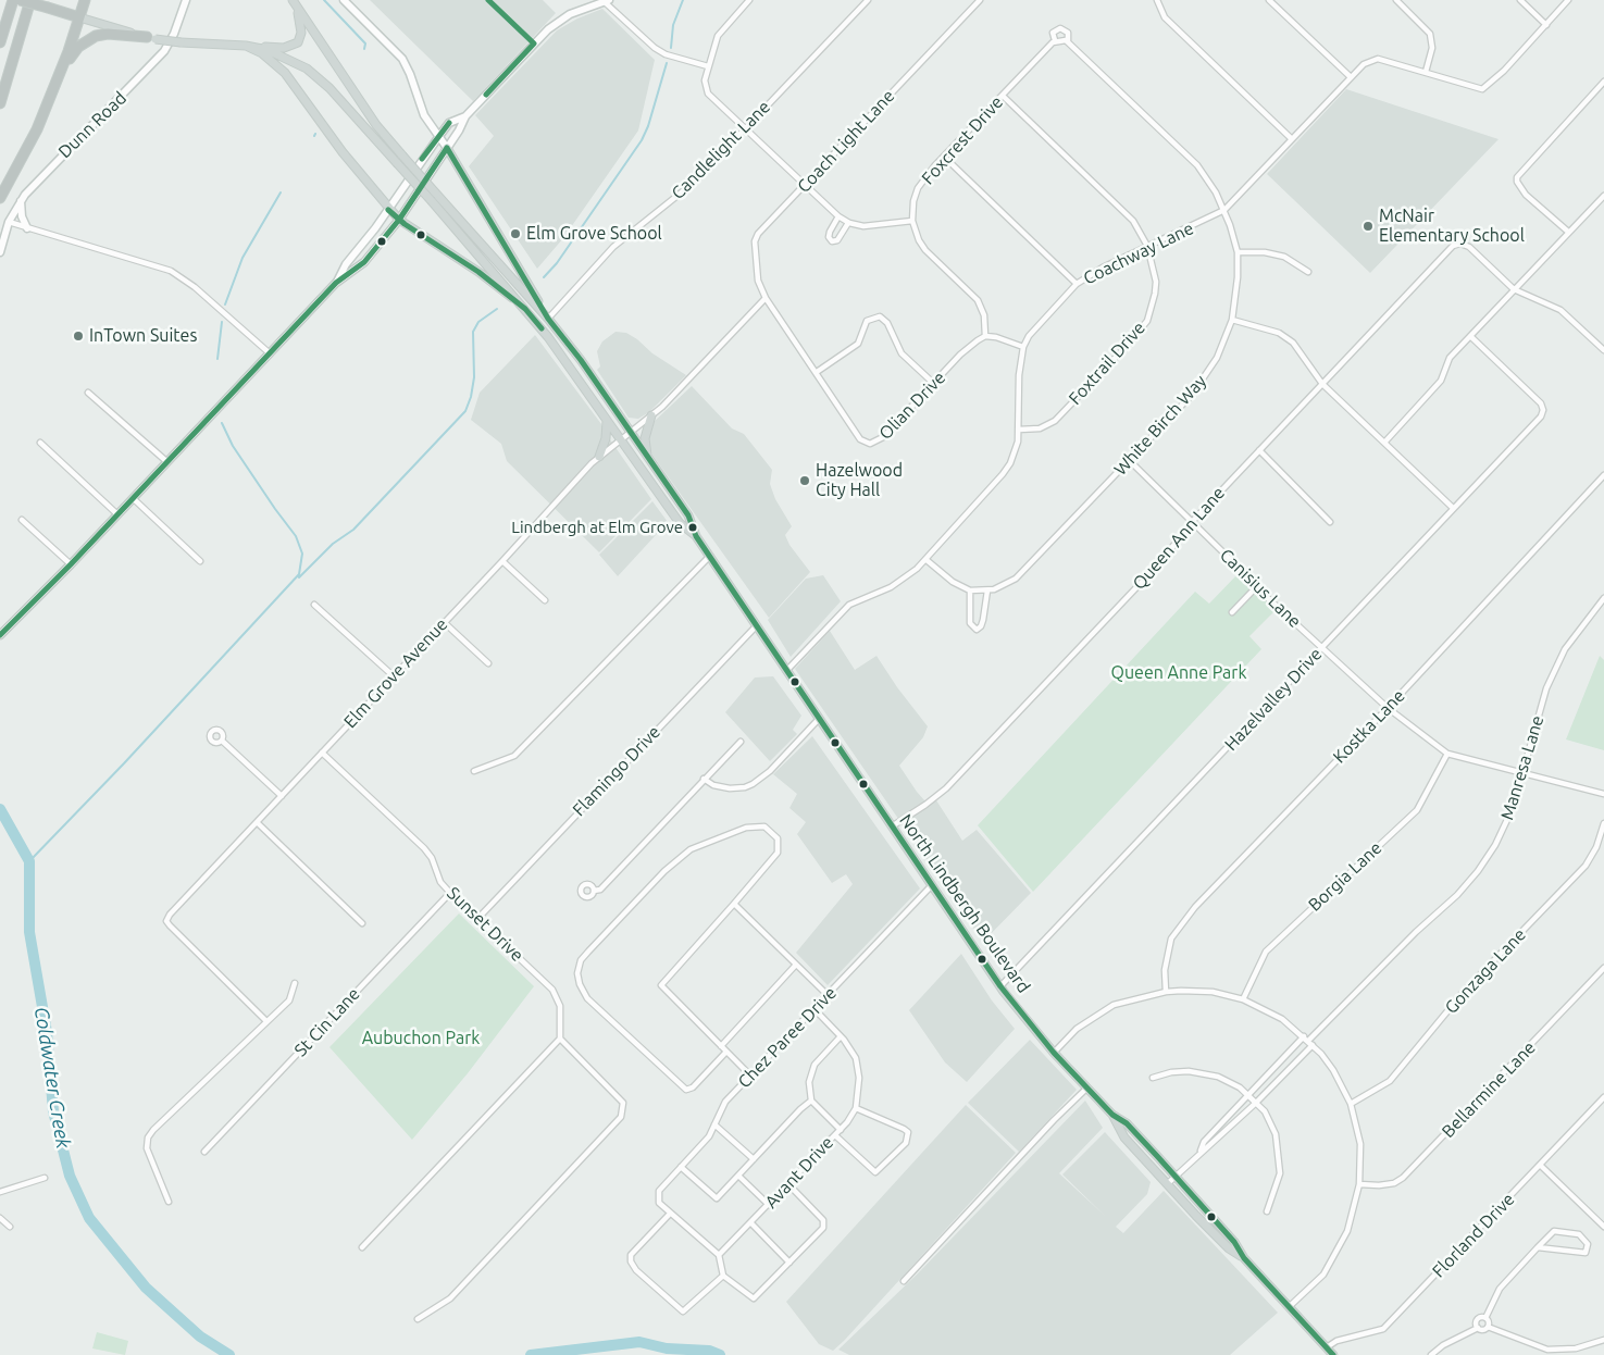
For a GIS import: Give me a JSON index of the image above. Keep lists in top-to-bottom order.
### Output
{
  "streets": {
    "highway": ["North Lindbergh Boulevard"],
    "street": [
      "Dunn Road",
      "Foxcrest Drive",
      "Coach Light Lane",
      "Candlelight Lane",
      "Coachway Lane",
      "Foxtrail Drive",
      "Olian Drive",
      "White Birch Way",
      "Queen Ann Lane",
      "Canisius Lane",
      "Elm Grove Avenue",
      "Hazelvalley Drive",
      "Kostka Lane",
      "Manresa Lane",
      "Flamingo Drive",
      "Borgia Lane",
      "Sunset Drive",
      "Gonzaga Lane",
      "St Cin Lane",
      "Chez Paree Drive",
      "Bellarmine Lane",
      "Avant Drive",
      "Florland Drive"
    ]
  },
  "crossings": [
    ["Foxcrest Drive", "Foxtrail Drive"],
    ["Foxcrest Drive", "Olian Drive"],
    ["Coach Light Lane", "Olian Drive"],
    ["Coach Light Lane", "Elm Grove Avenue"],
    ["Candlelight Lane", "North Lindbergh Boulevard"],
    ["Coachway Lane", "Foxtrail Drive"],
    ["Coachway Lane", "White Birch Way"],
    ["Coachway Lane", "North Lindbergh Boulevard"],
    ["Olian Drive", "Elm Grove Avenue"],
    ["White Birch Way", "Canisius Lane"],
    ["Queen Ann Lane", "Canisius Lane"],
    ["Queen Ann Lane", "North Lindbergh Boulevard"],
    ["Canisius Lane", "Hazelvalley Drive"],
    ["Canisius Lane", "Kostka Lane"],
    ["Canisius Lane", "Manresa Lane"],
    ["Canisius Lane", "Borgia Lane"],
    ["Elm Grove Avenue", "North Lindbergh Boulevard"],
    ["Elm Grove Avenue", "Sunset Drive"],
    ["Hazelvalley Drive", "North Lindbergh Boulevard"],
    ["Manresa Lane", "North Lindbergh Boulevard"],
    ["Flamingo Drive", "North Lindbergh Boulevard"],
    ["Flamingo Drive", "Sunset Drive"],
    ["North Lindbergh Boulevard", "Chez Paree Drive"],
    ["North Lindbergh Boulevard", "Florland Drive"],
    ["Sunset Drive", "St Cin Lane"],
    ["Chez Paree Drive", "Avant Drive"]
  ],
  "water": ["Coldwater Creek"],
  "parks": ["Queen Anne Park", "Aubuchon Park"],
  "places": [
    "McNair Elementary School",
    "Elm Grove School",
    "InTown Suites",
    "Hazelwood City Hall",
    "Lindbergh at Elm Grove"
  ]
}
